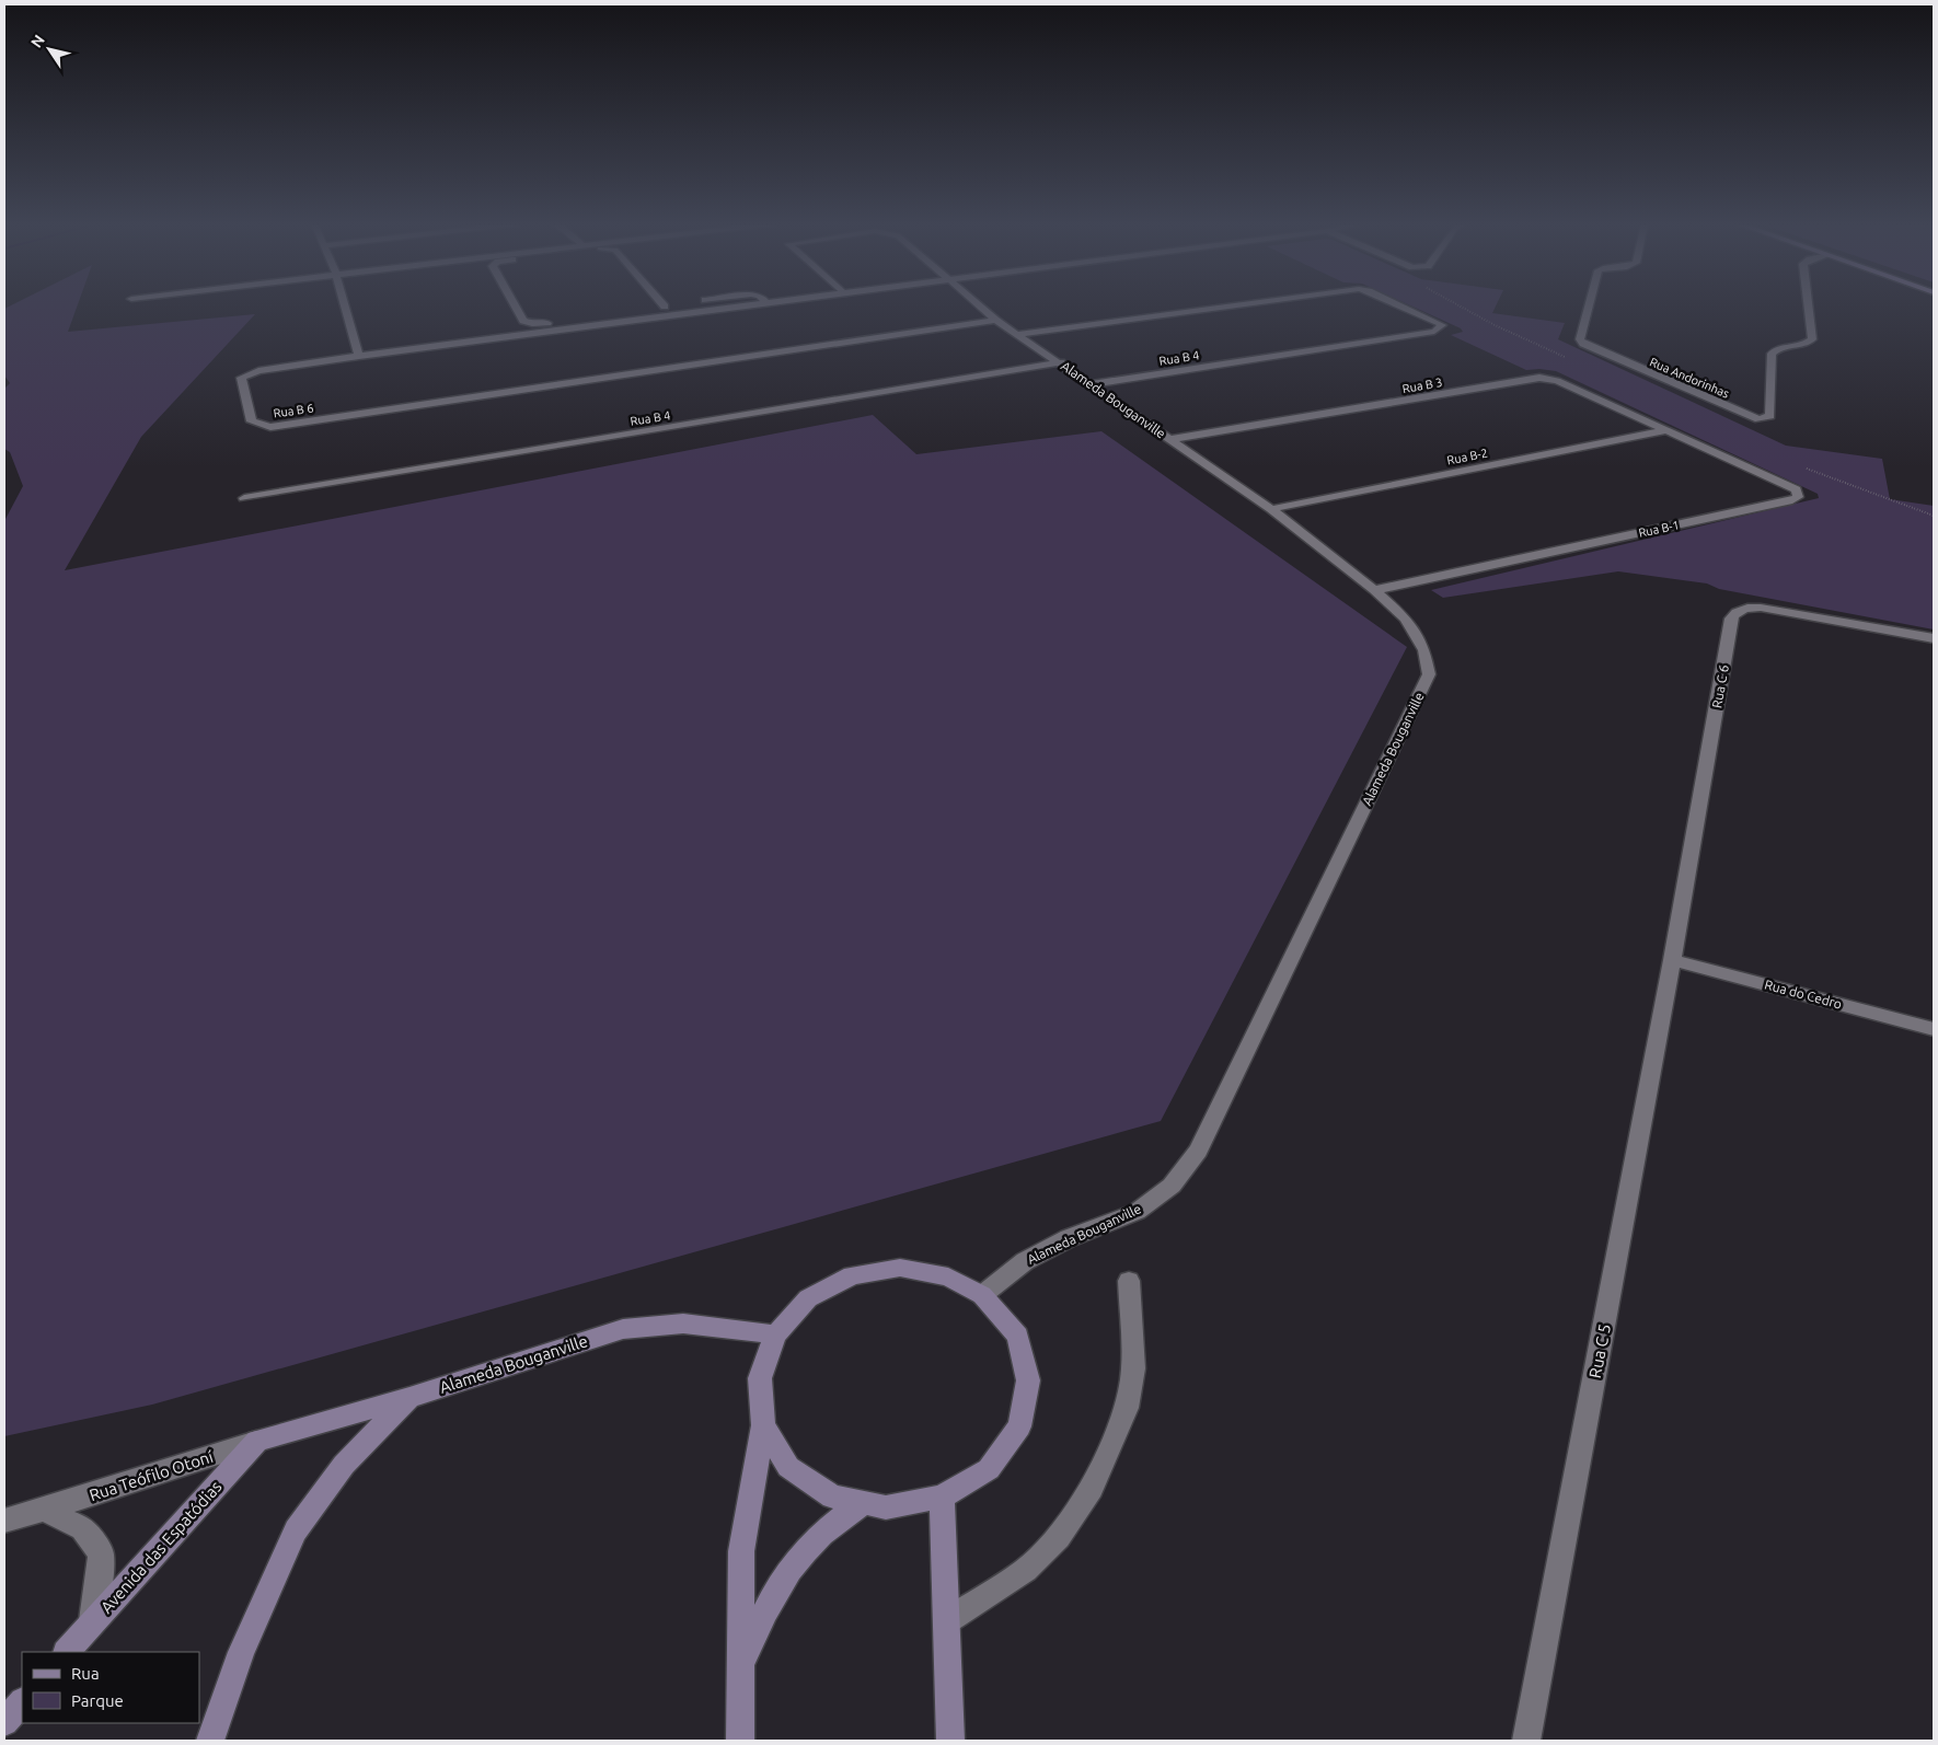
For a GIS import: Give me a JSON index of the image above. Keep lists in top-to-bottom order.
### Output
{
  "streets": {
    "main road": ["Alameda Bouganville", "Avenida das Espatódias"],
    "street": [
      "Rua B 4",
      "Rua Andorinhas",
      "Rua B 3",
      "Rua B 6",
      "Rua B-2",
      "Rua B-1",
      "Rua C 6",
      "Rua do Cedro",
      "Rua C 5",
      "Rua Teófilo Otoní"
    ]
  },
  "crossings": [
    ["Rua B 4", "Alameda Bouganville"],
    ["Rua B 3", "Alameda Bouganville"],
    ["Rua B 3", "Rua B-2"],
    ["Rua B 3", "Rua B-1"],
    ["Alameda Bouganville", "Rua B 6"],
    ["Alameda Bouganville", "Rua B-2"],
    ["Alameda Bouganville", "Rua B-1"],
    ["Alameda Bouganville", "Rua Teófilo Otoní"],
    ["Alameda Bouganville", "Avenida das Espatódias"],
    ["Rua B-2", "Rua B-1"],
    ["Rua C 6", "Rua do Cedro"],
    ["Rua C 6", "Rua C 5"],
    ["Rua do Cedro", "Rua C 5"],
    ["Rua Teófilo Otoní", "Avenida das Espatódias"]
  ],
  "legend": ["Rua", "Parque"],
  "north": "top left"
}
